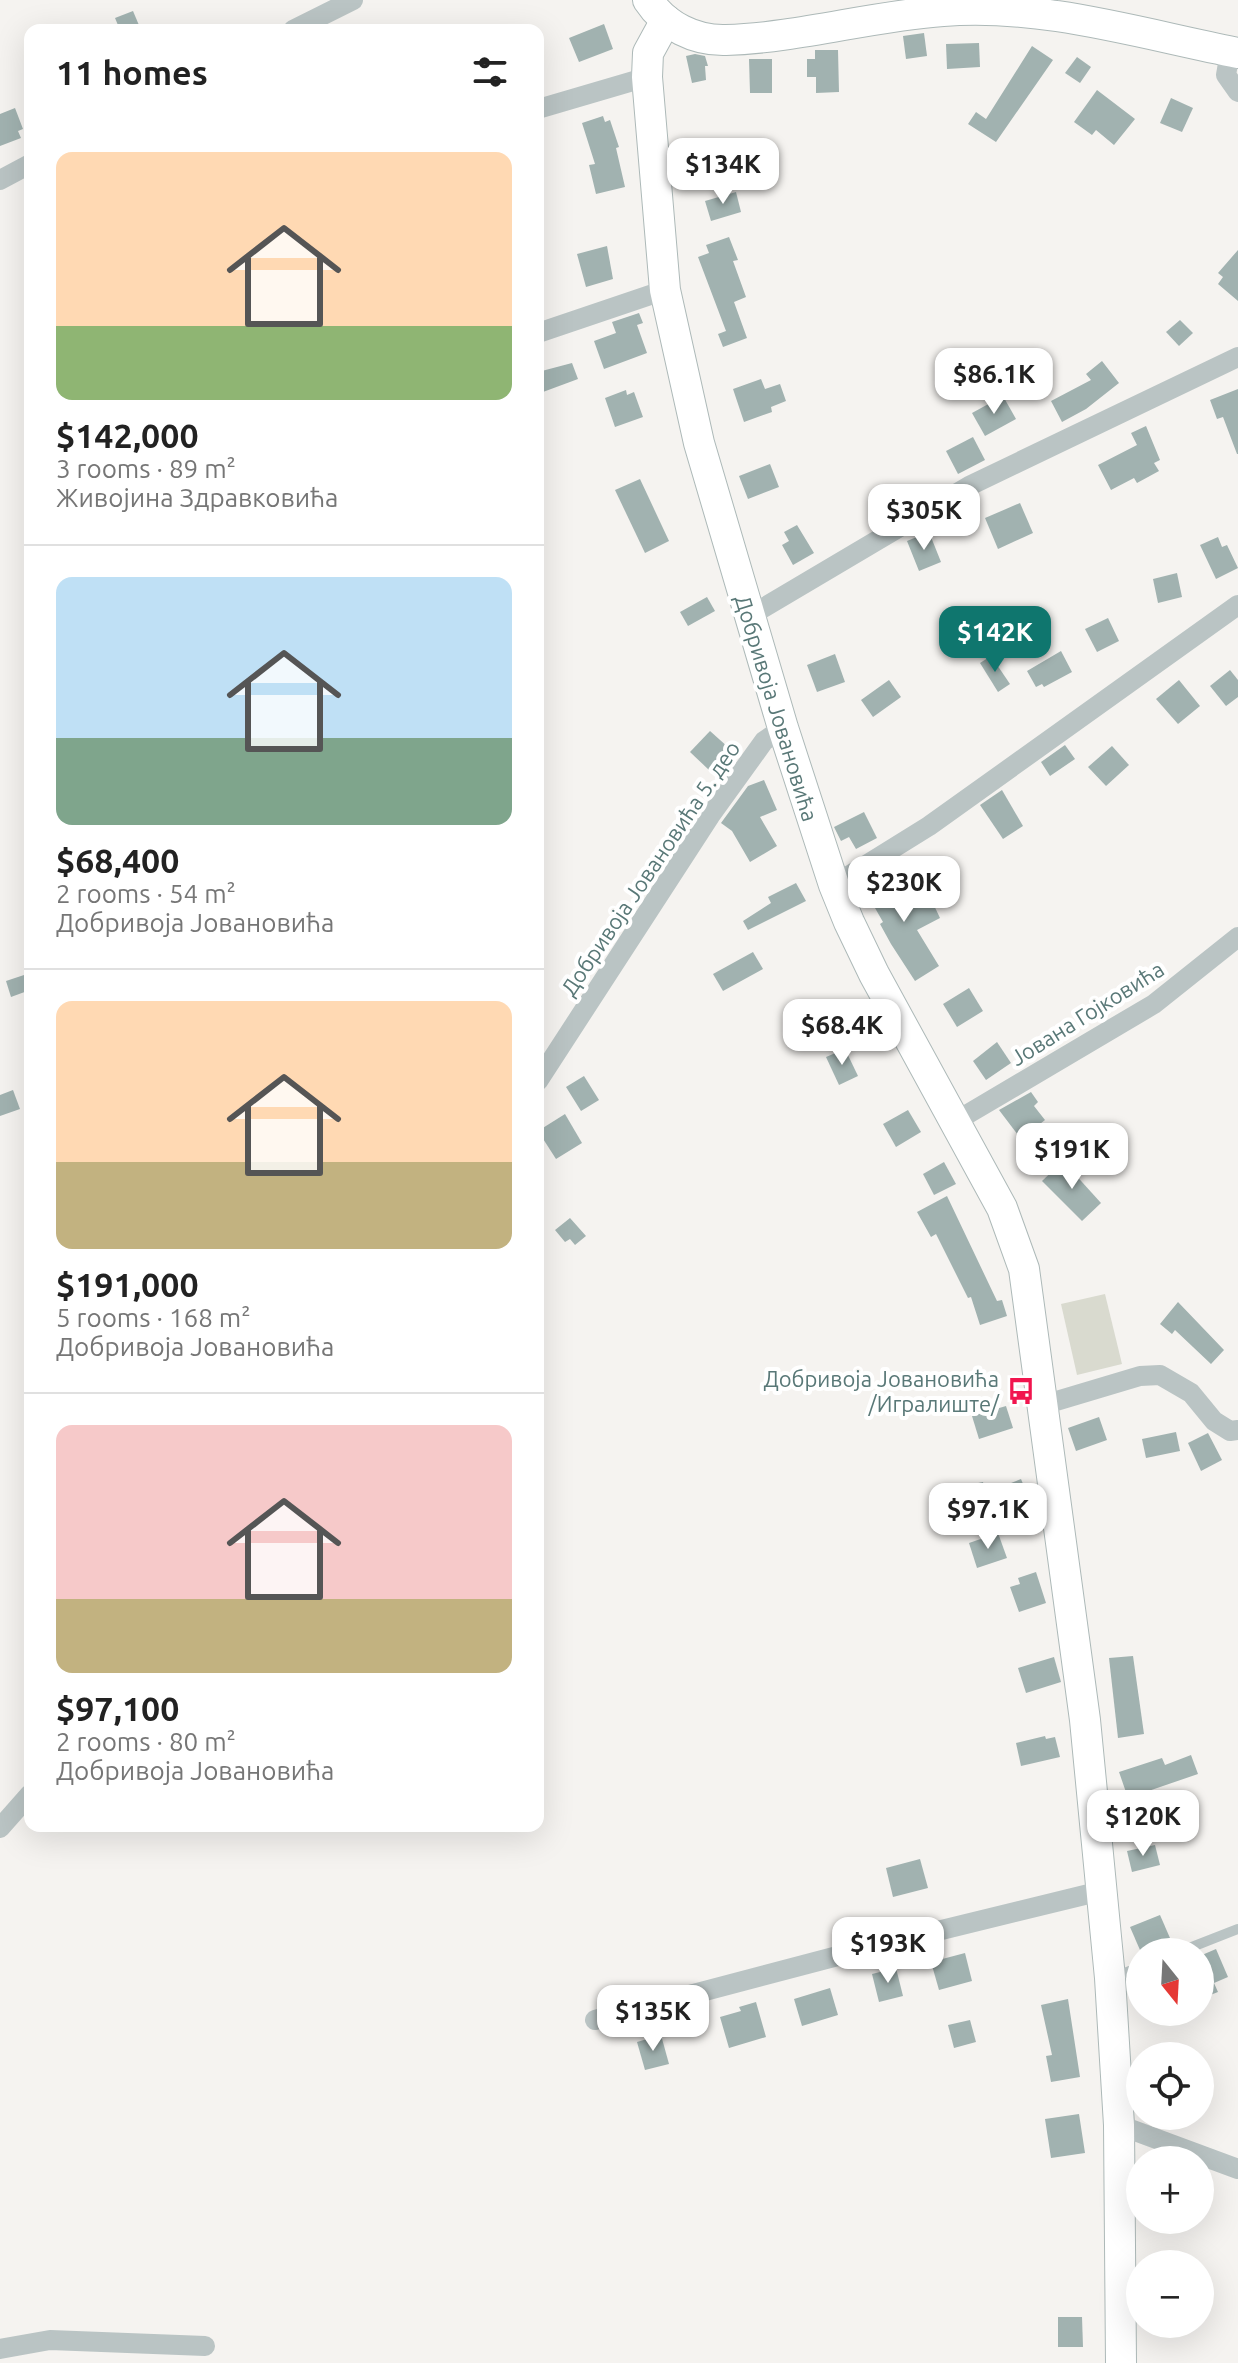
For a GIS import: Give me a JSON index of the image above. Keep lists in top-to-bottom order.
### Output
{
  "streets": {
    "street": ["Добривоја Јовановића", "Добривоја Јовановића 5. део", "Јована Гојковића"]
  },
  "crossings": [
    ["Добривоја Јовановића", "Добривоја Јовановића 5. део"],
    ["Добривоја Јовановића", "Јована Гојковића"]
  ],
  "places": {
    "bus stop": ["Добривоја Јовановића /Игралиште/"]
  },
  "north": "bottom",
  "page": {
    "heading": "11 homes",
    "list": [
      {
        "name": "$142,000",
        "note": "3 rooms · 89 m² · Живојина Здравковића"
      },
      {
        "name": "$68,400",
        "note": "2 rooms · 54 m² · Добривоја Јовановића"
      },
      {
        "name": "$191,000",
        "note": "5 rooms · 168 m² · Добривоја Јовановића"
      },
      {
        "name": "$97,100",
        "note": "2 rooms · 80 m² · Добривоја Јовановића"
      }
    ],
    "price": [
      "$134K",
      "$86.1K",
      "$305K",
      "$142K",
      "$230K",
      "$68.4K",
      "$191K",
      "$97.1K",
      "$120K",
      "$193K",
      "$135K"
    ],
    "map_buttons": ["+", "−"]
  }
}
